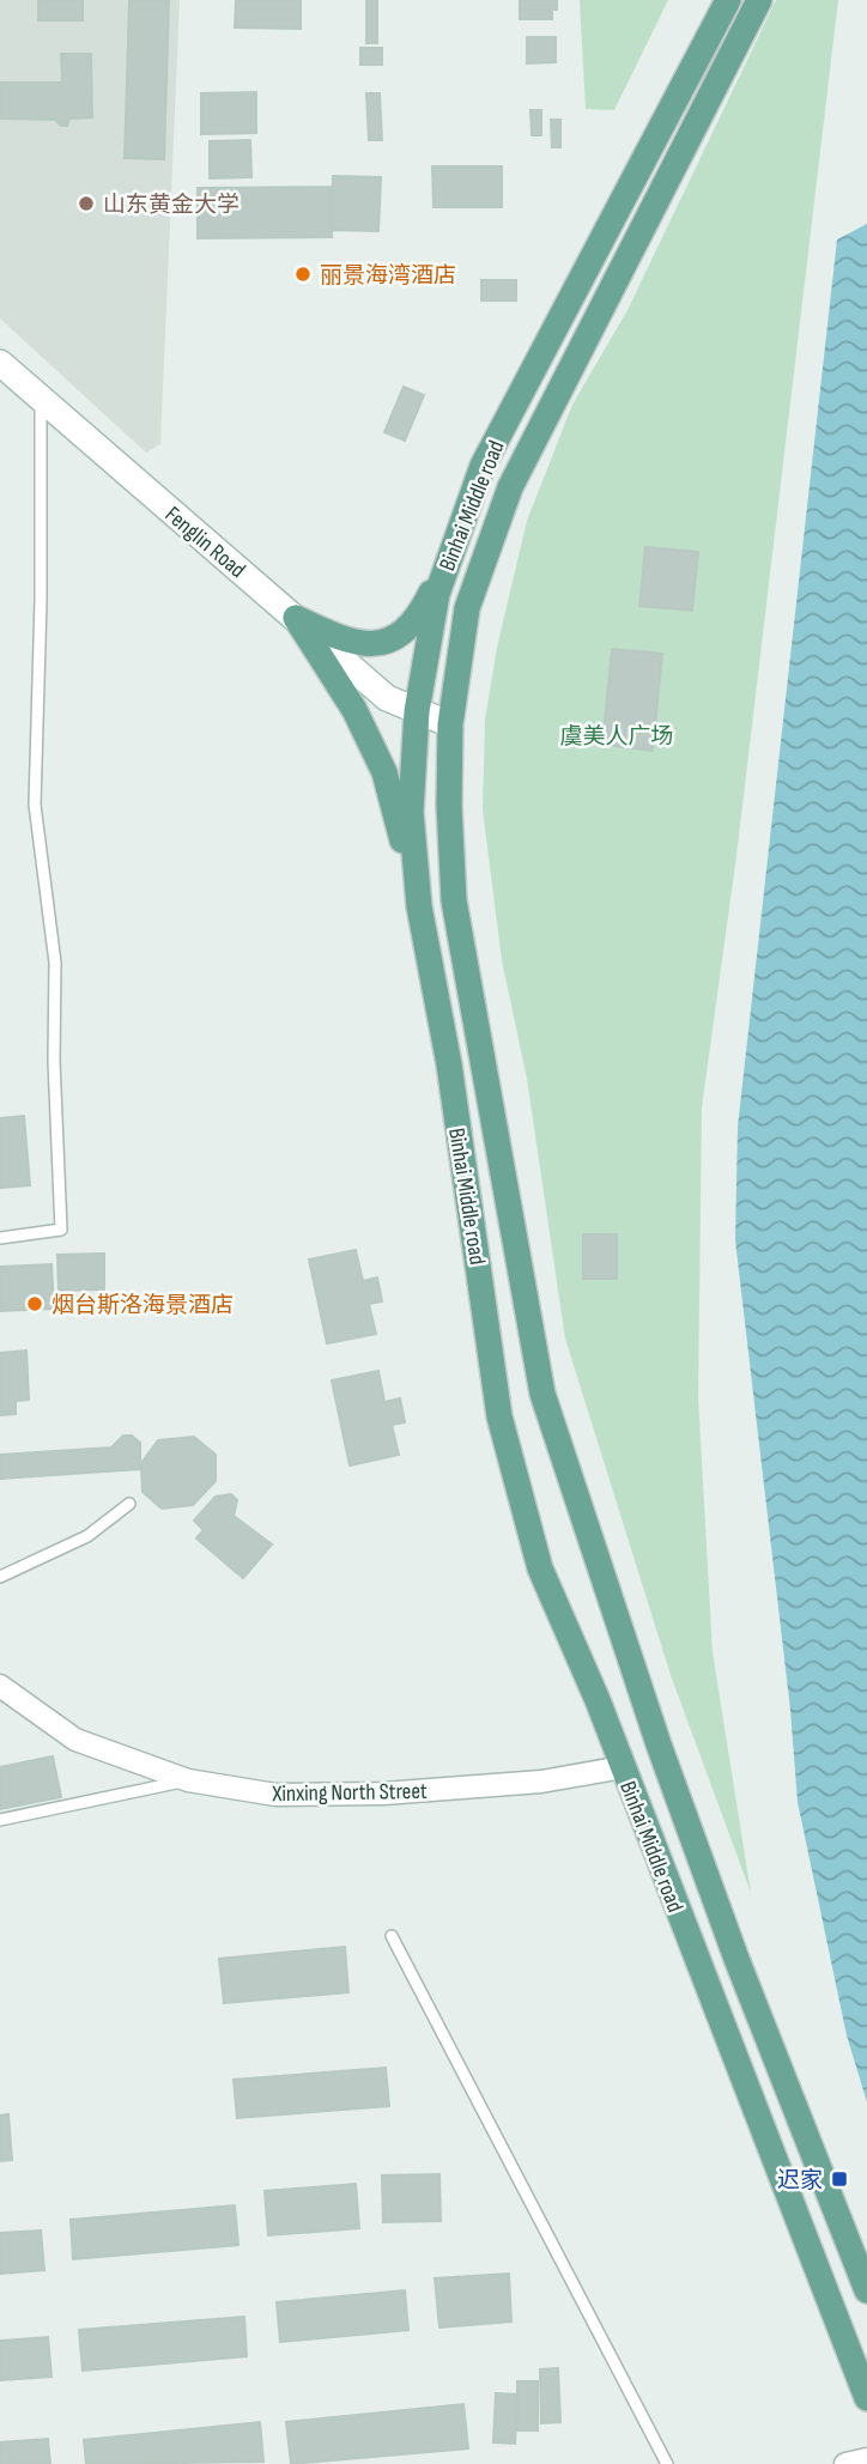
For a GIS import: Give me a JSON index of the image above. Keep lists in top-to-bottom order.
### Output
{
  "streets": {
    "main road": ["Binhai Middle road"],
    "street": ["Fenglin Road", "Xinxing North Street"]
  },
  "crossings": [
    ["Binhai Middle road", "Fenglin Road"],
    ["Binhai Middle road", "Xinxing North Street"]
  ],
  "parks": ["虞美人广场"],
  "places": {
    "other": ["山东黄金大学", "丽景海湾酒店", "烟台斯洛海景酒店"],
    "transit": ["迟家"]
  }
}
